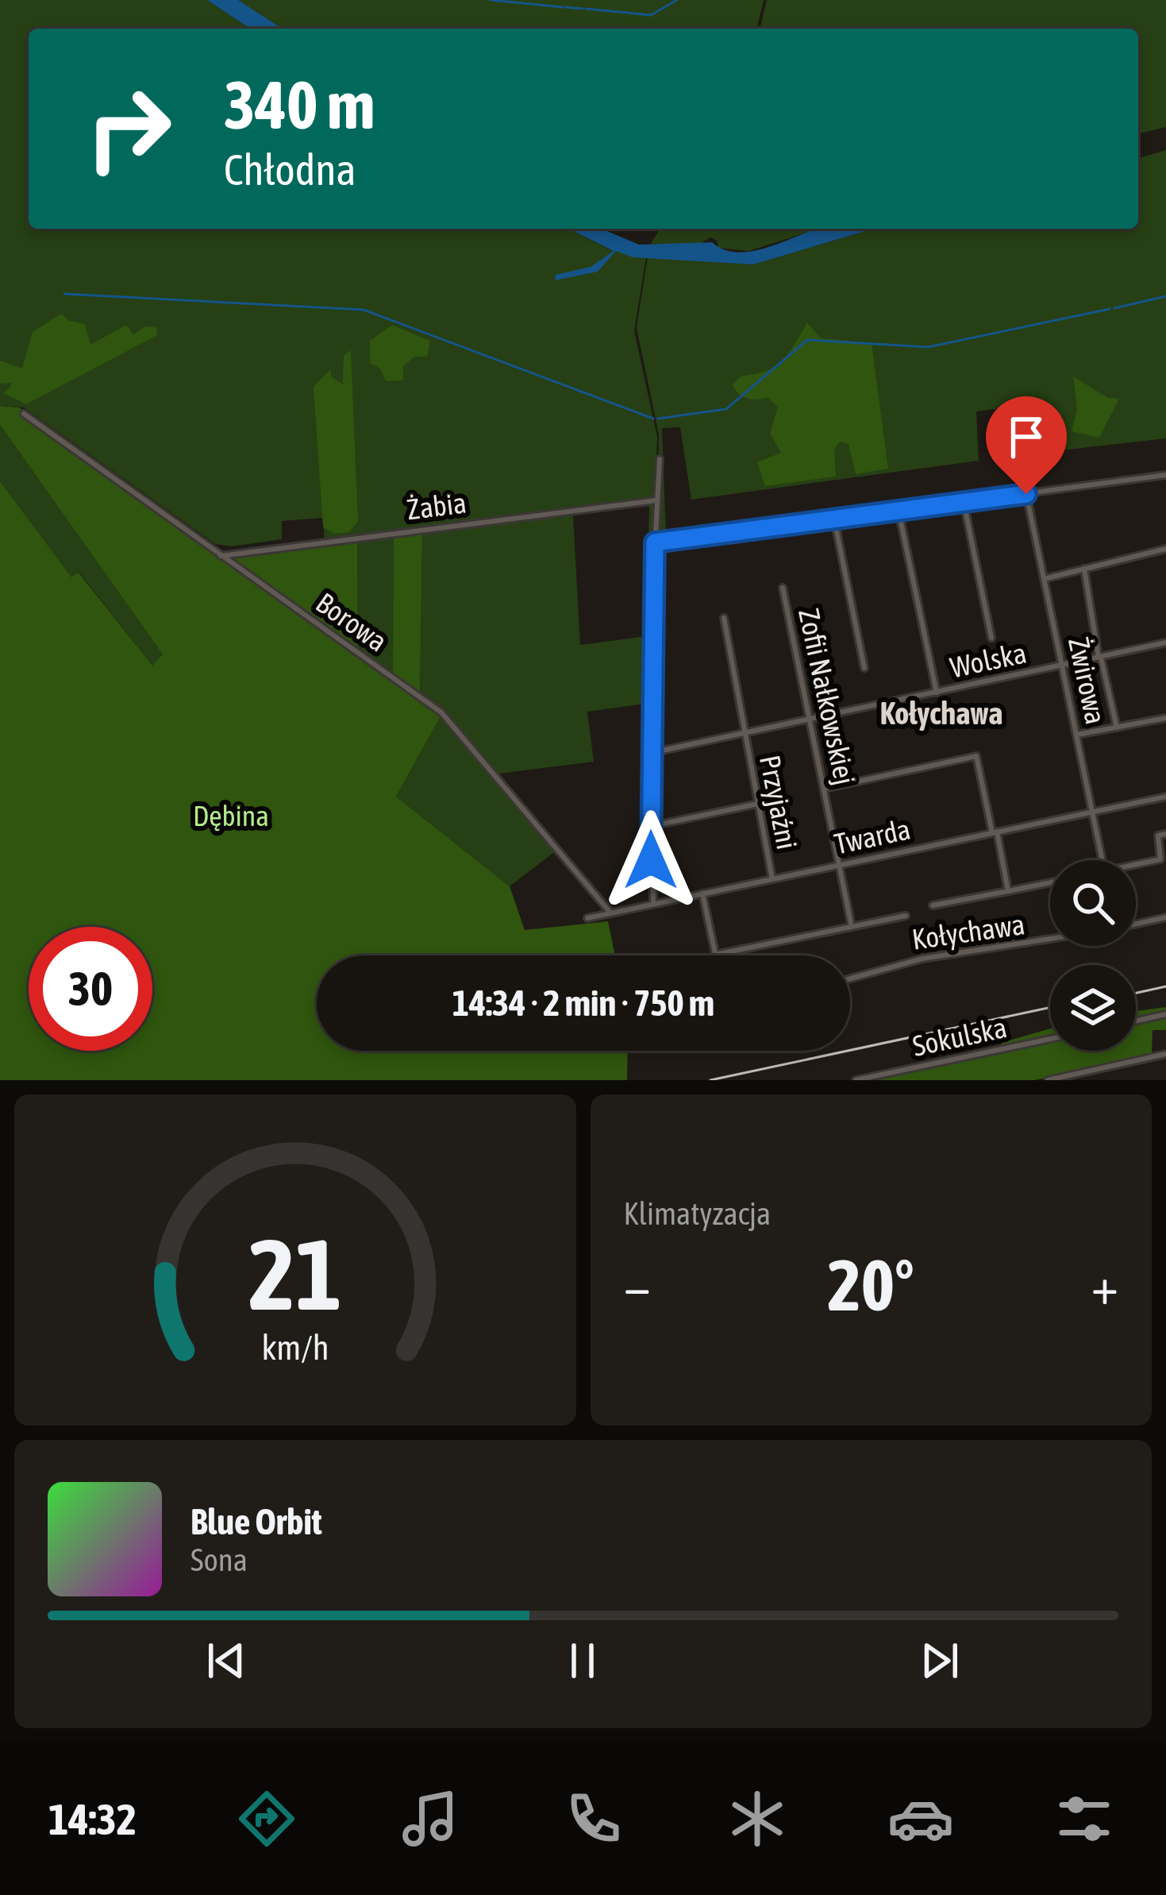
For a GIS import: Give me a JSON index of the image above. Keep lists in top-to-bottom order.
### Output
{
  "streets": {
    "street": [
      "Żabia",
      "Borowa",
      "Wolska",
      "Żwirowa",
      "Zofii Nałkowskiej",
      "Przyjaźni",
      "Twarda",
      "Kołychawa",
      "Sokulska"
    ]
  },
  "crossings": [
    ["Żabia", "Borowa"],
    ["Borowa", "Twarda"],
    ["Wolska", "Żwirowa"],
    ["Wolska", "Zofii Nałkowskiej"],
    ["Wolska", "Przyjaźni"],
    ["Żwirowa", "Twarda"],
    ["Zofii Nałkowskiej", "Twarda"],
    ["Przyjaźni", "Twarda"]
  ],
  "districts": ["Kołychawa"],
  "parks": ["Dębina"],
  "page": {
    "turn": ["340 m", "Chłodna"],
    "limit": "30",
    "trip": "14:34 · 2 min · 750 m",
    "tile": "Klimatyzacja",
    "heat": ["−", "20°", "+"],
    "song": ["Blue Orbit", "Sona"],
    "tabs": "14:32",
    "gauge": ["21", "km/h"]
  }
}
